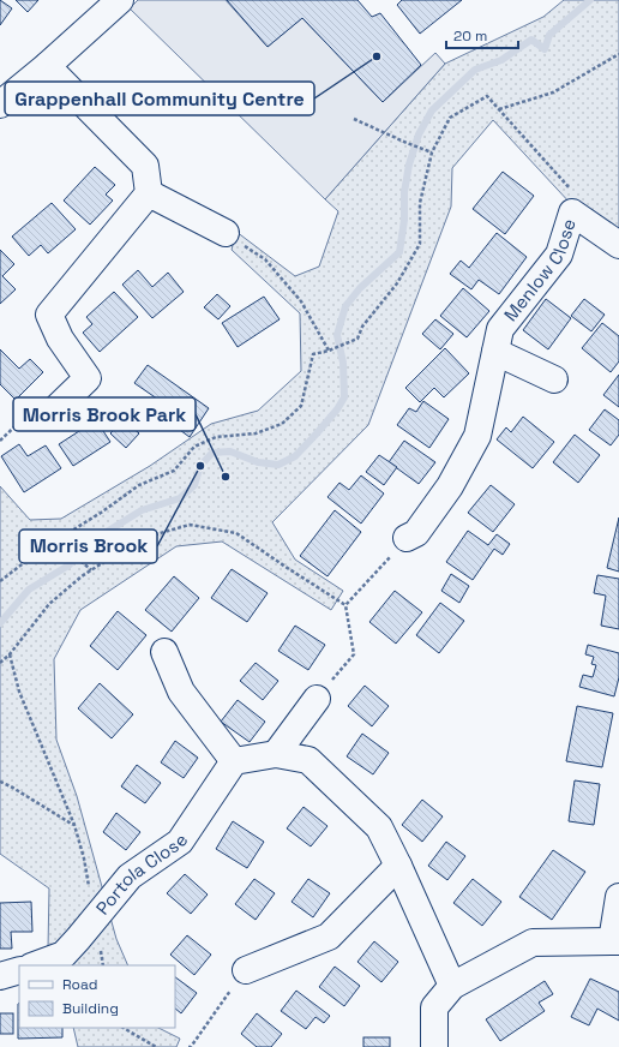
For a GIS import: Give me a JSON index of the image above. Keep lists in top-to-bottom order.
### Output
{
  "streets": {
    "street": ["Menlow Close", "Portola Close"]
  },
  "places": ["Grappenhall Community Centre", "Morris Brook", "Morris Brook Park"],
  "legend": ["Road", "Building"],
  "scale_bar": "20 m"
}
